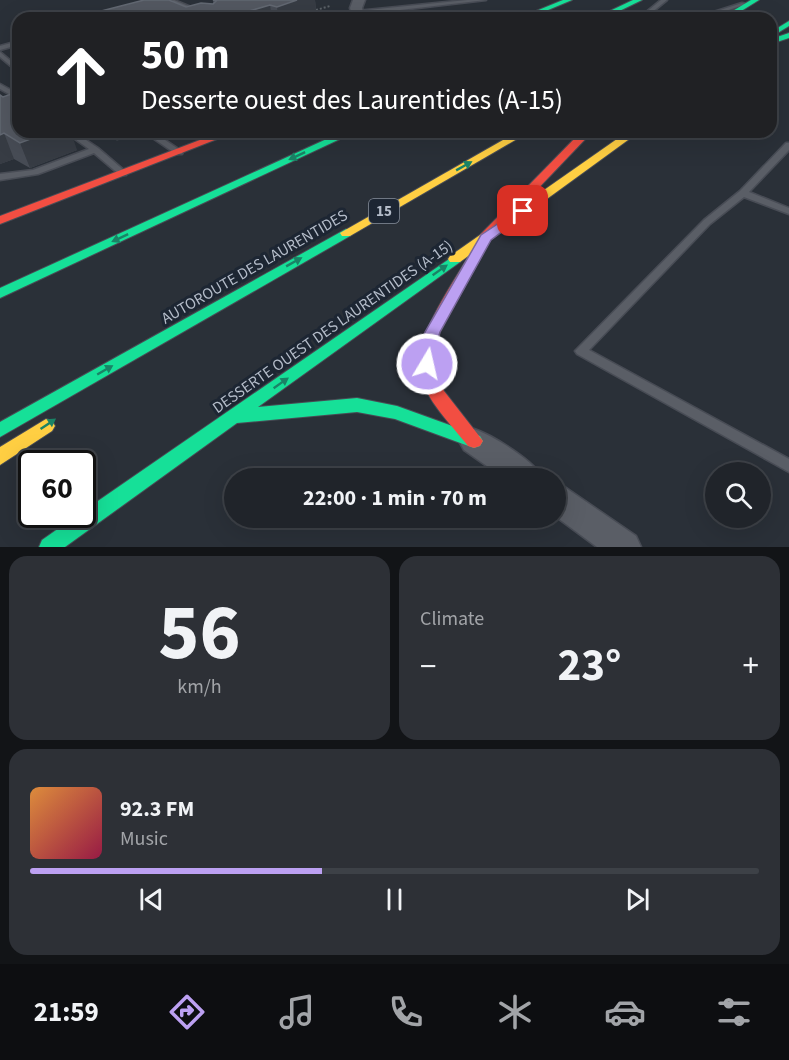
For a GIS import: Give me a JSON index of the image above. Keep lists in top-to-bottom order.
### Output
{
  "streets": {
    "main road": ["15", "AUTOROUTE DES LAURENTIDES", "DESSERTE OUEST DES LAURENTIDES (A-15)"]
  },
  "one_way": ["DESSERTE OUEST DES LAURENTIDES (A-15)"],
  "page": {
    "turn": ["50 m", "Desserte ouest des Laurentides (A-15)"],
    "limit": "60",
    "trip": "22:00 · 1 min · 70 m",
    "tile": [
      ["56", "km/h"],
      "Climate"
    ],
    "heat": ["−", "23°", "+"],
    "song": ["92.3 FM", "Music"],
    "tabs": "21:59"
  }
}
